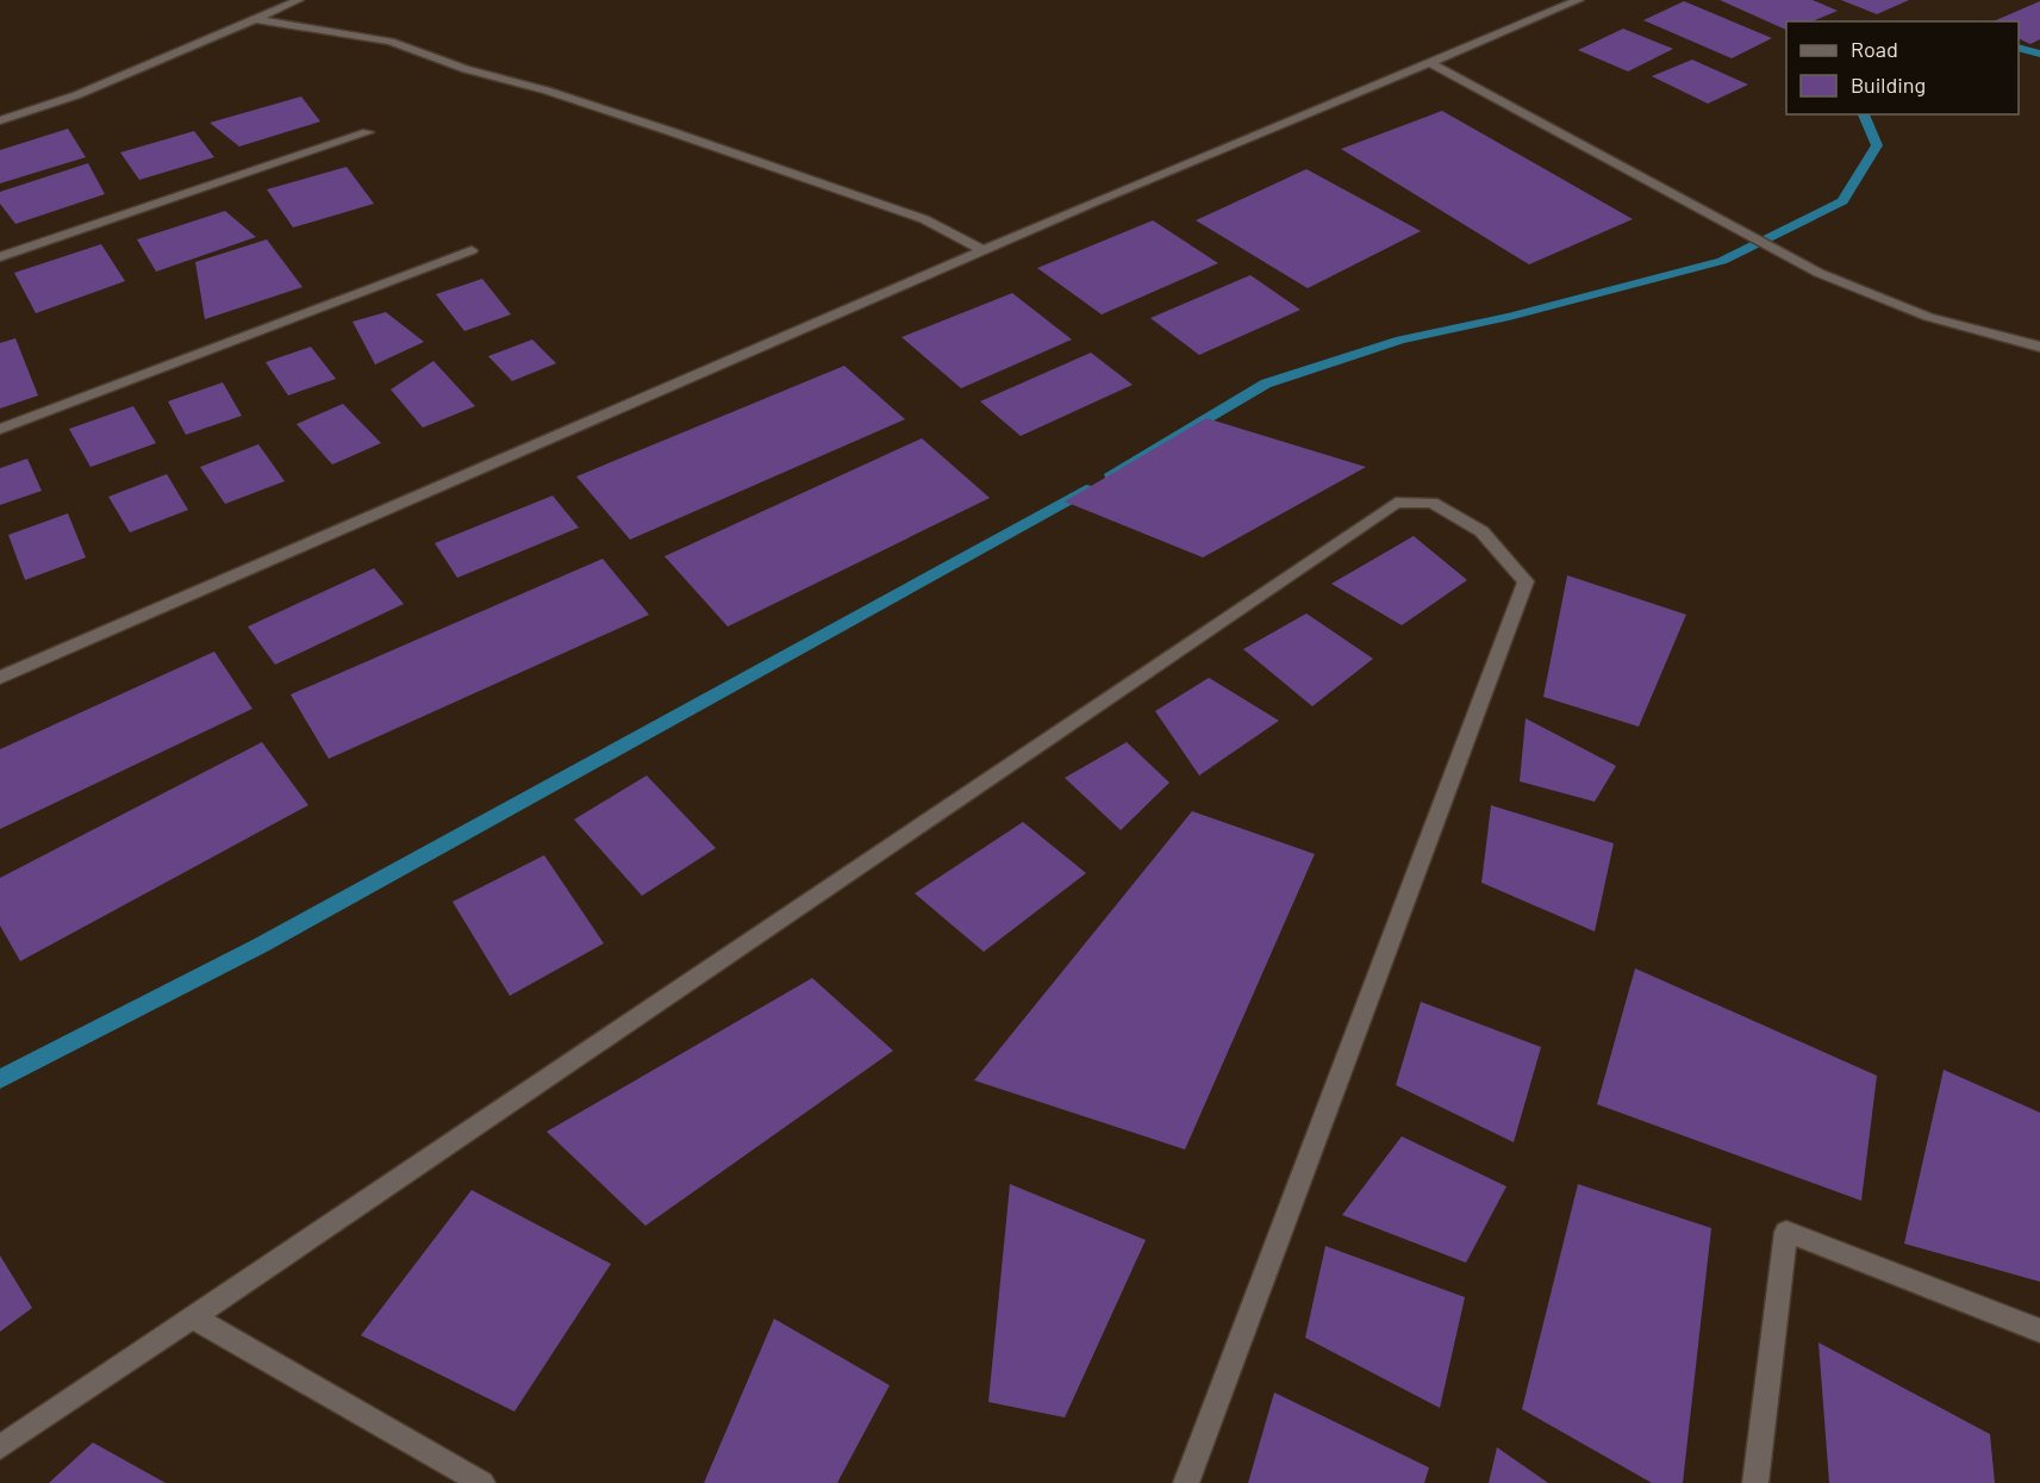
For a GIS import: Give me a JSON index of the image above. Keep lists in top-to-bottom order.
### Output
{
  "legend": ["Road", "Building"]
}
